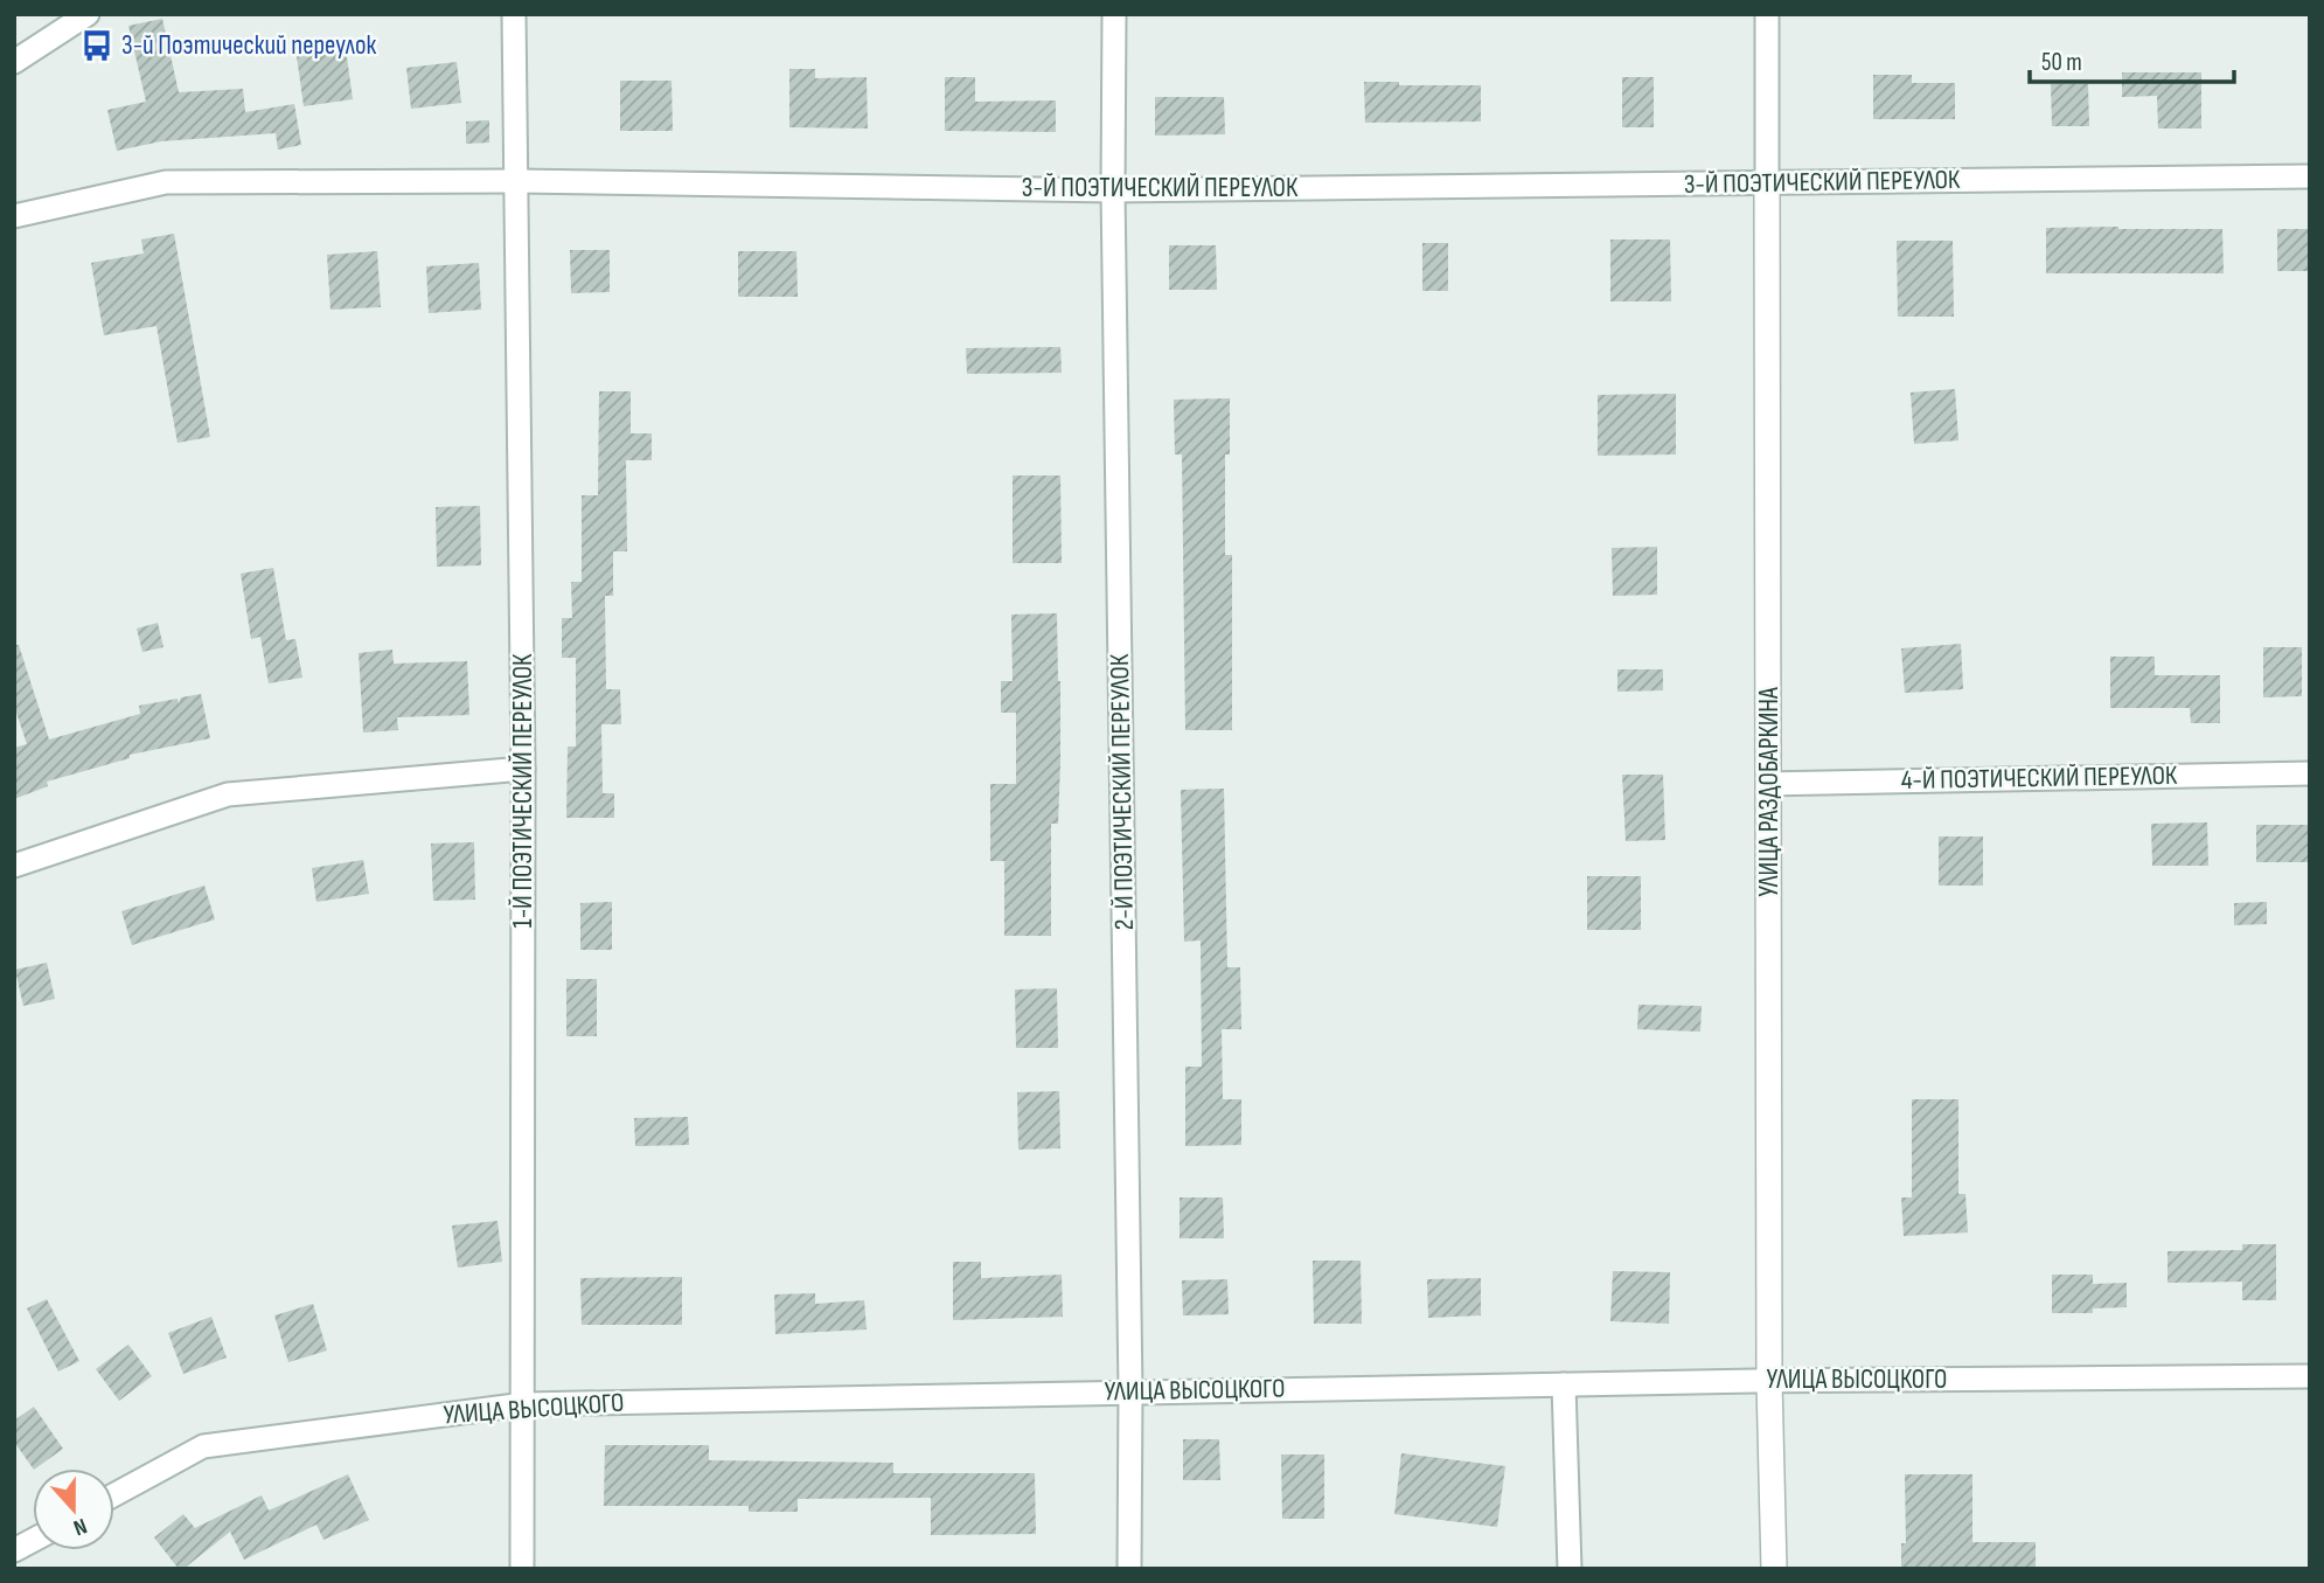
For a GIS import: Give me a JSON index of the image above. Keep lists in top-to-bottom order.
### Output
{
  "streets": {
    "street": [
      "3-Й ПОЭТИЧЕСКИЙ ПЕРЕУЛОК",
      "4-Й ПОЭТИЧЕСКИЙ ПЕРЕУЛОК",
      "1-Й ПОЭТИЧЕСКИЙ ПЕРЕУЛОК",
      "2-Й ПОЭТИЧЕСКИЙ ПЕРЕУЛОК",
      "УЛИЦА РАЗДОБАРКИНА",
      "УЛИЦА ВЫСОЦКОГО"
    ]
  },
  "crossings": [
    ["3-Й ПОЭТИЧЕСКИЙ ПЕРЕУЛОК", "1-Й ПОЭТИЧЕСКИЙ ПЕРЕУЛОК"],
    ["3-Й ПОЭТИЧЕСКИЙ ПЕРЕУЛОК", "2-Й ПОЭТИЧЕСКИЙ ПЕРЕУЛОК"],
    ["3-Й ПОЭТИЧЕСКИЙ ПЕРЕУЛОК", "УЛИЦА РАЗДОБАРКИНА"],
    ["4-Й ПОЭТИЧЕСКИЙ ПЕРЕУЛОК", "УЛИЦА РАЗДОБАРКИНА"],
    ["1-Й ПОЭТИЧЕСКИЙ ПЕРЕУЛОК", "УЛИЦА ВЫСОЦКОГО"],
    ["2-Й ПОЭТИЧЕСКИЙ ПЕРЕУЛОК", "УЛИЦА ВЫСОЦКОГО"],
    ["УЛИЦА РАЗДОБАРКИНА", "УЛИЦА ВЫСОЦКОГО"]
  ],
  "places": {
    "bus stop": ["3-й Поэтический переулок"]
  },
  "scale_bar": "50 m",
  "north": "bottom"
}
